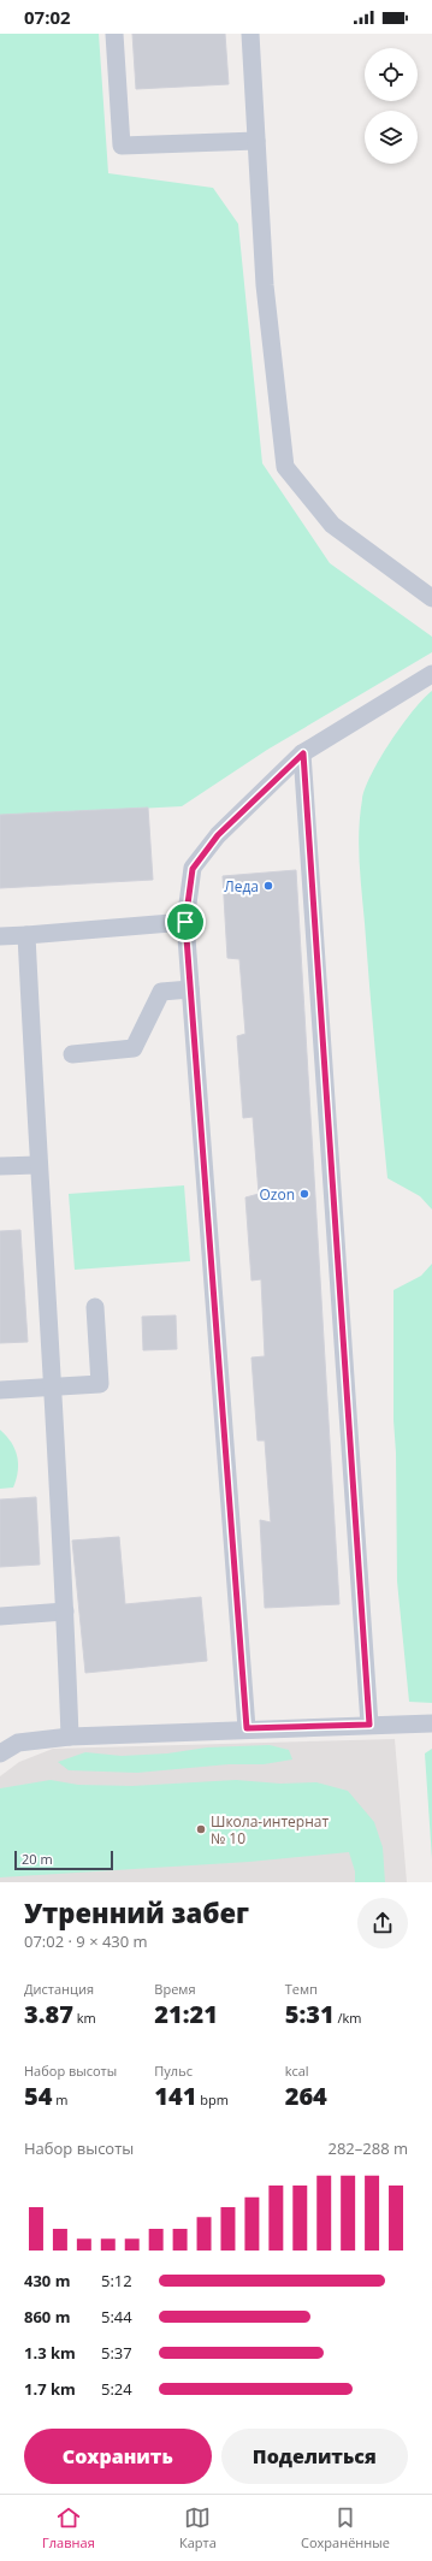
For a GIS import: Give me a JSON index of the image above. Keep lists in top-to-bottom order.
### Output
{
  "places": ["Леда", "Ozon", "Школа-интернат № 10"],
  "scale_bar": "20 m",
  "page": {
    "status": "07:02",
    "scale": "20 m",
    "heading": ["Утренний забег", "07:02 · 9 × 430 m"],
    "stats": [
      ["Дистанция", "3.87 km"],
      ["Время", "21:21"],
      ["Темп", "5:31 /km"],
      ["Набор высоты", "54 m"],
      ["Пульс", "141 bpm"],
      ["kcal", "264"]
    ],
    "chart": ["Набор высоты", "282–288 m"],
    "list": [
      {
        "name": "430 m",
        "note": "5:12"
      },
      {
        "name": "860 m",
        "note": "5:44"
      },
      {
        "name": "1.3 km",
        "note": "5:37"
      },
      {
        "name": "1.7 km",
        "note": "5:24"
      }
    ],
    "buttons": ["Сохранить", "Поделиться"],
    "tabs": ["Главная", "Карта", "Сохранённые"]
  }
}
